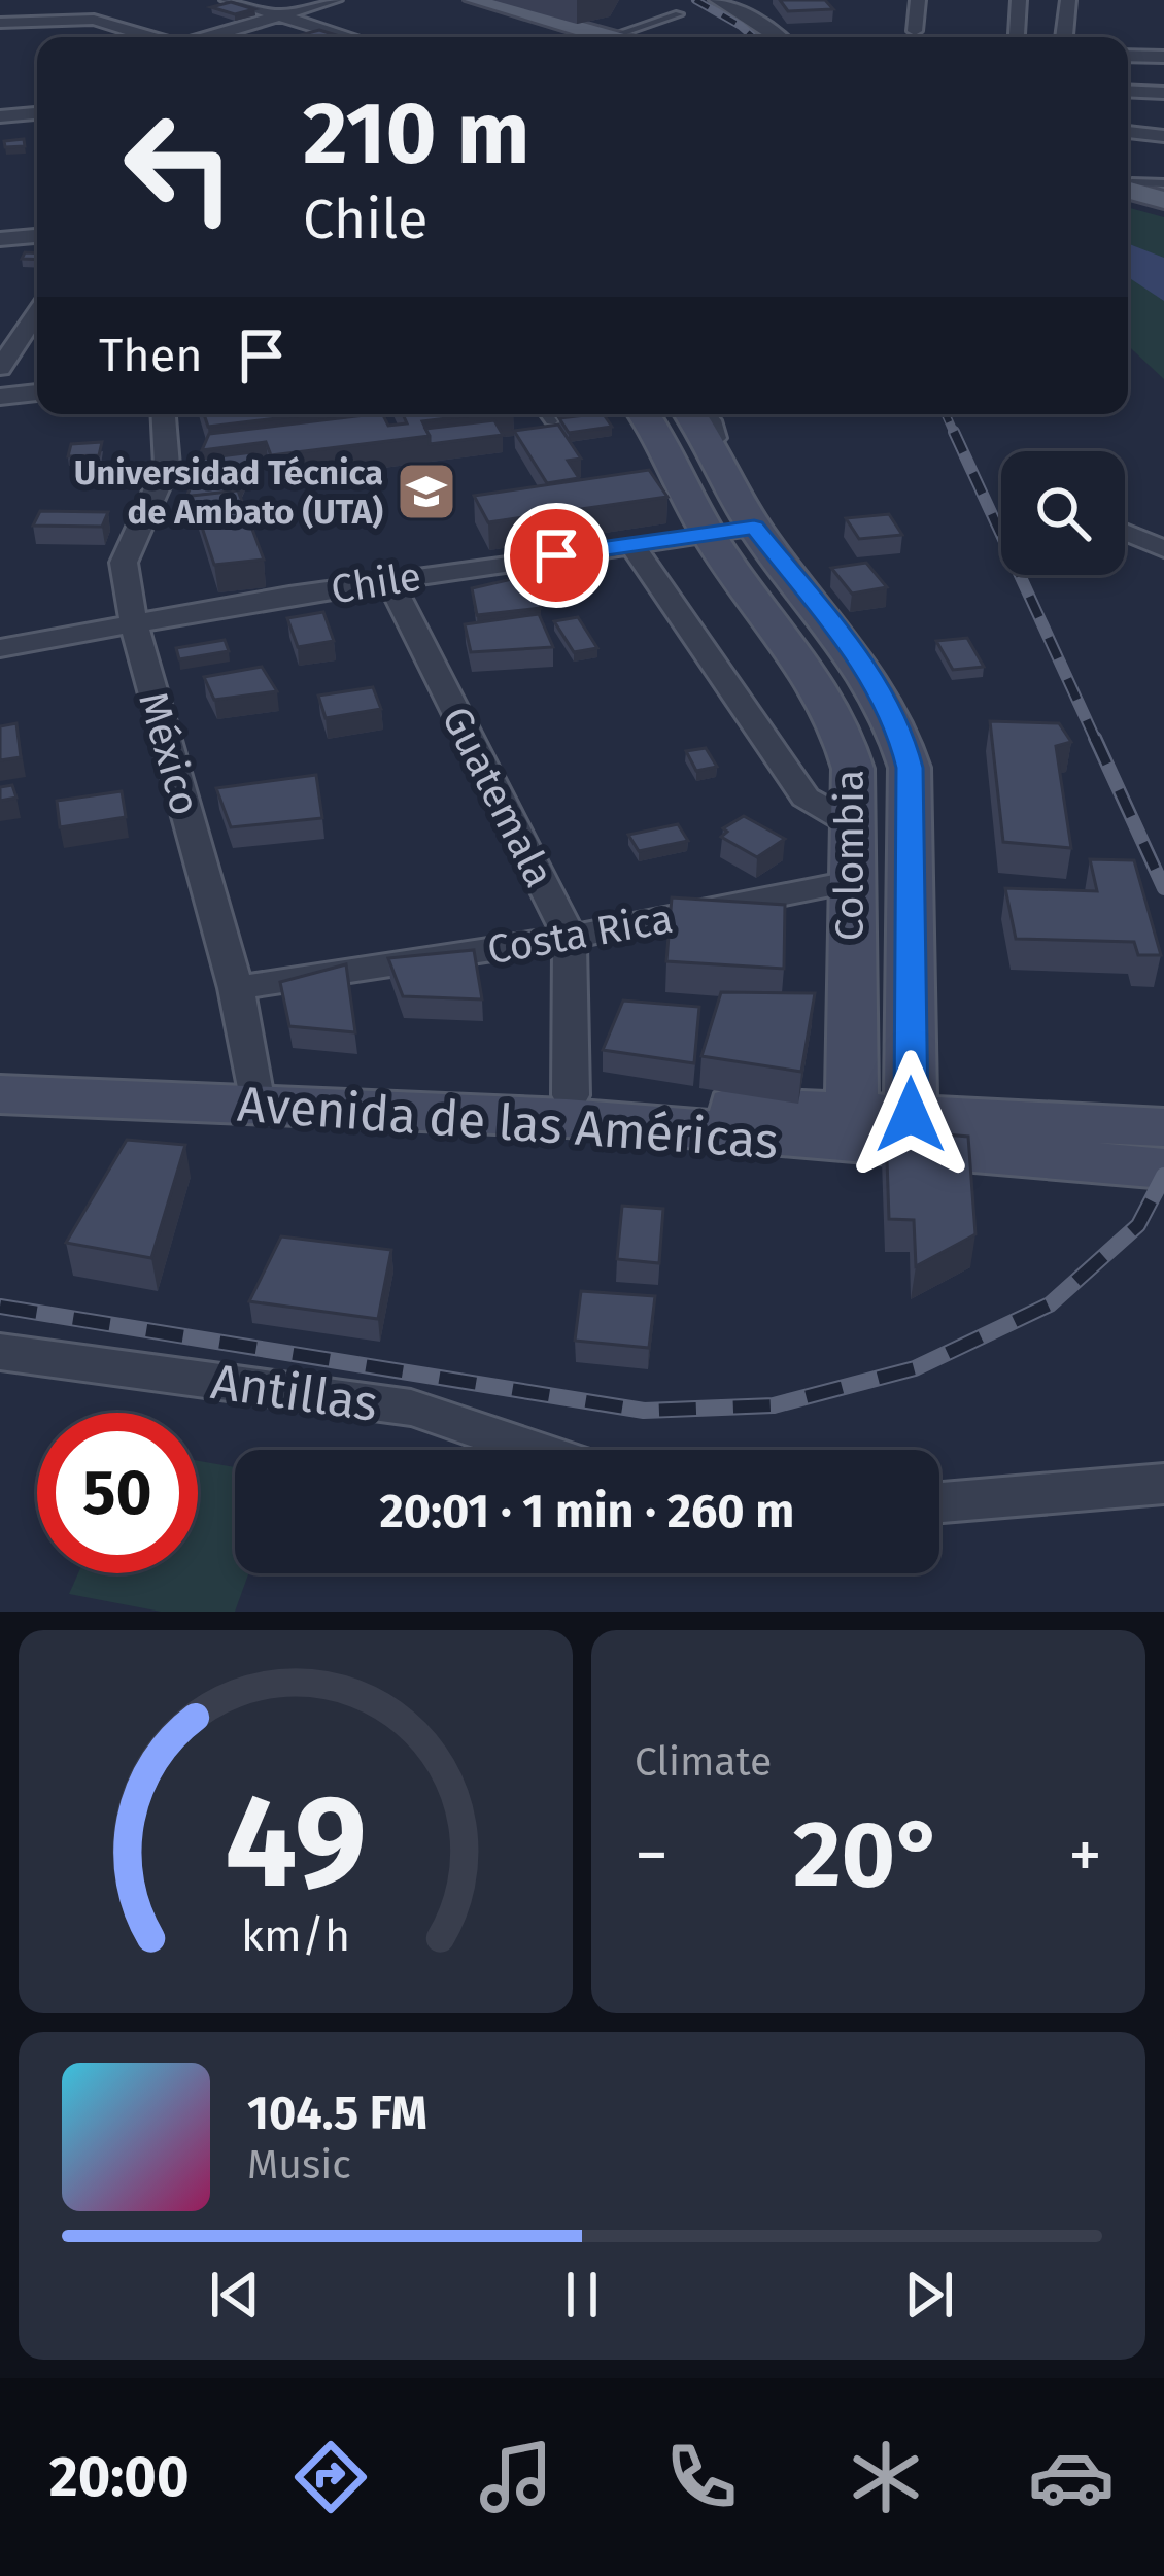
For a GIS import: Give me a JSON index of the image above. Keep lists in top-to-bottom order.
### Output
{
  "streets": {
    "main road": ["Colombia", "Avenida de las Américas"],
    "street": [
      "Chile",
      "México",
      "Guatemala",
      "Costa Rica",
      "Antillas"
    ]
  },
  "crossings": [
    ["Chile", "México"],
    ["Chile", "Guatemala"],
    ["Chile", "Colombia"],
    ["México", "Costa Rica"],
    ["México", "Avenida de las Américas"],
    ["Guatemala", "Costa Rica"],
    ["Guatemala", "Avenida de las Américas"],
    ["Colombia", "Costa Rica"],
    ["Colombia", "Avenida de las Américas"]
  ],
  "places": {
    "school or university": ["Universidad Técnica de Ambato (UTA)"]
  },
  "page": {
    "turn": ["210 m", "Chile"],
    "then": "Then",
    "limit": "50",
    "trip": "20:01 · 1 min · 260 m",
    "tile": "Climate",
    "heat": ["−", "20°", "+"],
    "song": ["104.5 FM", "Music"],
    "tabs": "20:00",
    "gauge": ["49", "km/h"]
  }
}
